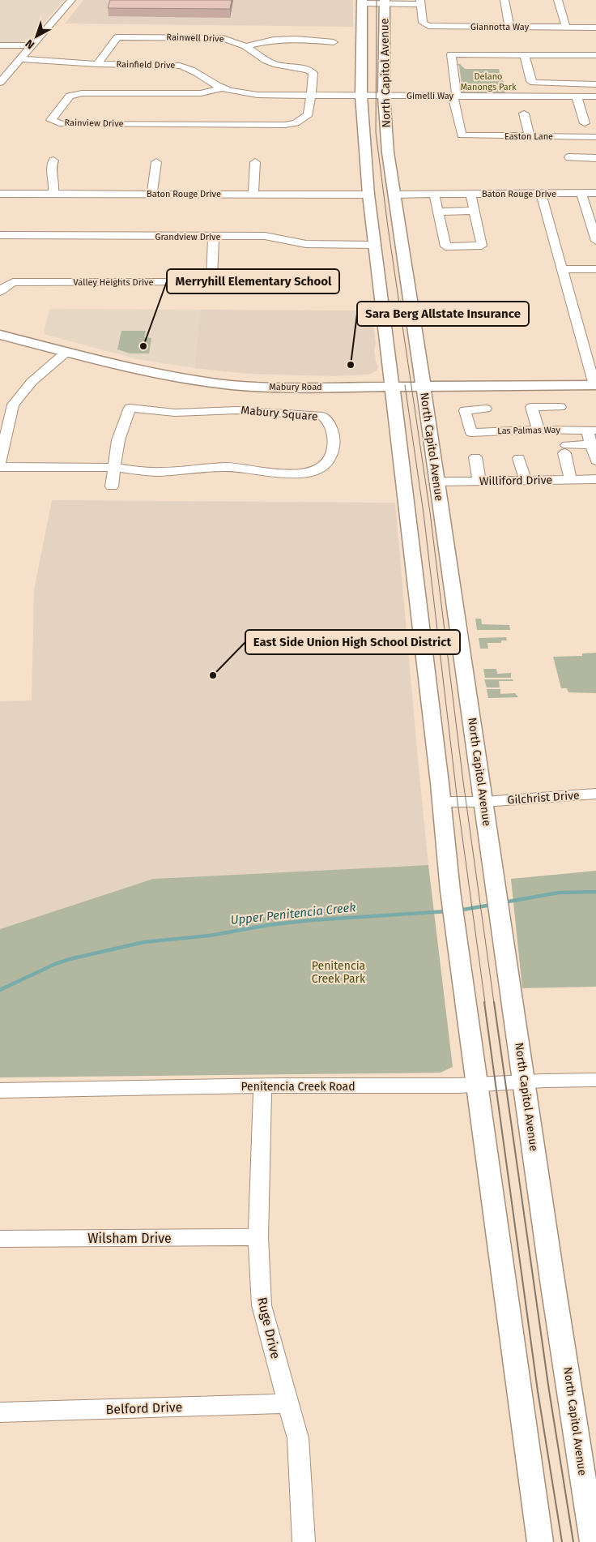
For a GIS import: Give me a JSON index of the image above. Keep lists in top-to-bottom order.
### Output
{
  "streets": {
    "main road": ["North Capitol Avenue", "Mabury Road"],
    "street": [
      "Giannotta Way",
      "Rainwell Drive",
      "Rainfield Drive",
      "Gimelli Way",
      "Rainview Drive",
      "Easton Lane",
      "Baton Rouge Drive",
      "Grandview Drive",
      "Valley Heights Drive",
      "Mabury Square",
      "Las Palmas Way",
      "Williford Drive",
      "Gilchrist Drive",
      "Penitencia Creek Road",
      "Wilsham Drive",
      "Ruge Drive",
      "Belford Drive"
    ]
  },
  "crossings": [
    ["Giannotta Way", "North Capitol Avenue"],
    ["Rainwell Drive", "Rainfield Drive"],
    ["Rainwell Drive", "Rainview Drive"],
    ["Rainfield Drive", "North Capitol Avenue"],
    ["Rainfield Drive", "Gimelli Way"],
    ["Rainfield Drive", "Rainview Drive"],
    ["North Capitol Avenue", "Gimelli Way"],
    ["North Capitol Avenue", "Baton Rouge Drive"],
    ["North Capitol Avenue", "Grandview Drive"],
    ["North Capitol Avenue", "Mabury Road"],
    ["North Capitol Avenue", "Williford Drive"],
    ["North Capitol Avenue", "Gilchrist Drive"],
    ["North Capitol Avenue", "Penitencia Creek Road"],
    ["Grandview Drive", "Valley Heights Drive"],
    ["Penitencia Creek Road", "Ruge Drive"],
    ["Wilsham Drive", "Ruge Drive"],
    ["Ruge Drive", "Belford Drive"]
  ],
  "water": ["Upper Penitencia Creek"],
  "parks": ["Delano Manongs Park", "Penitencia Creek Park"],
  "places": ["Merryhill Elementary School", "Sara Berg Allstate Insurance", "East Side Union High School District"],
  "north": "bottom left"
}
